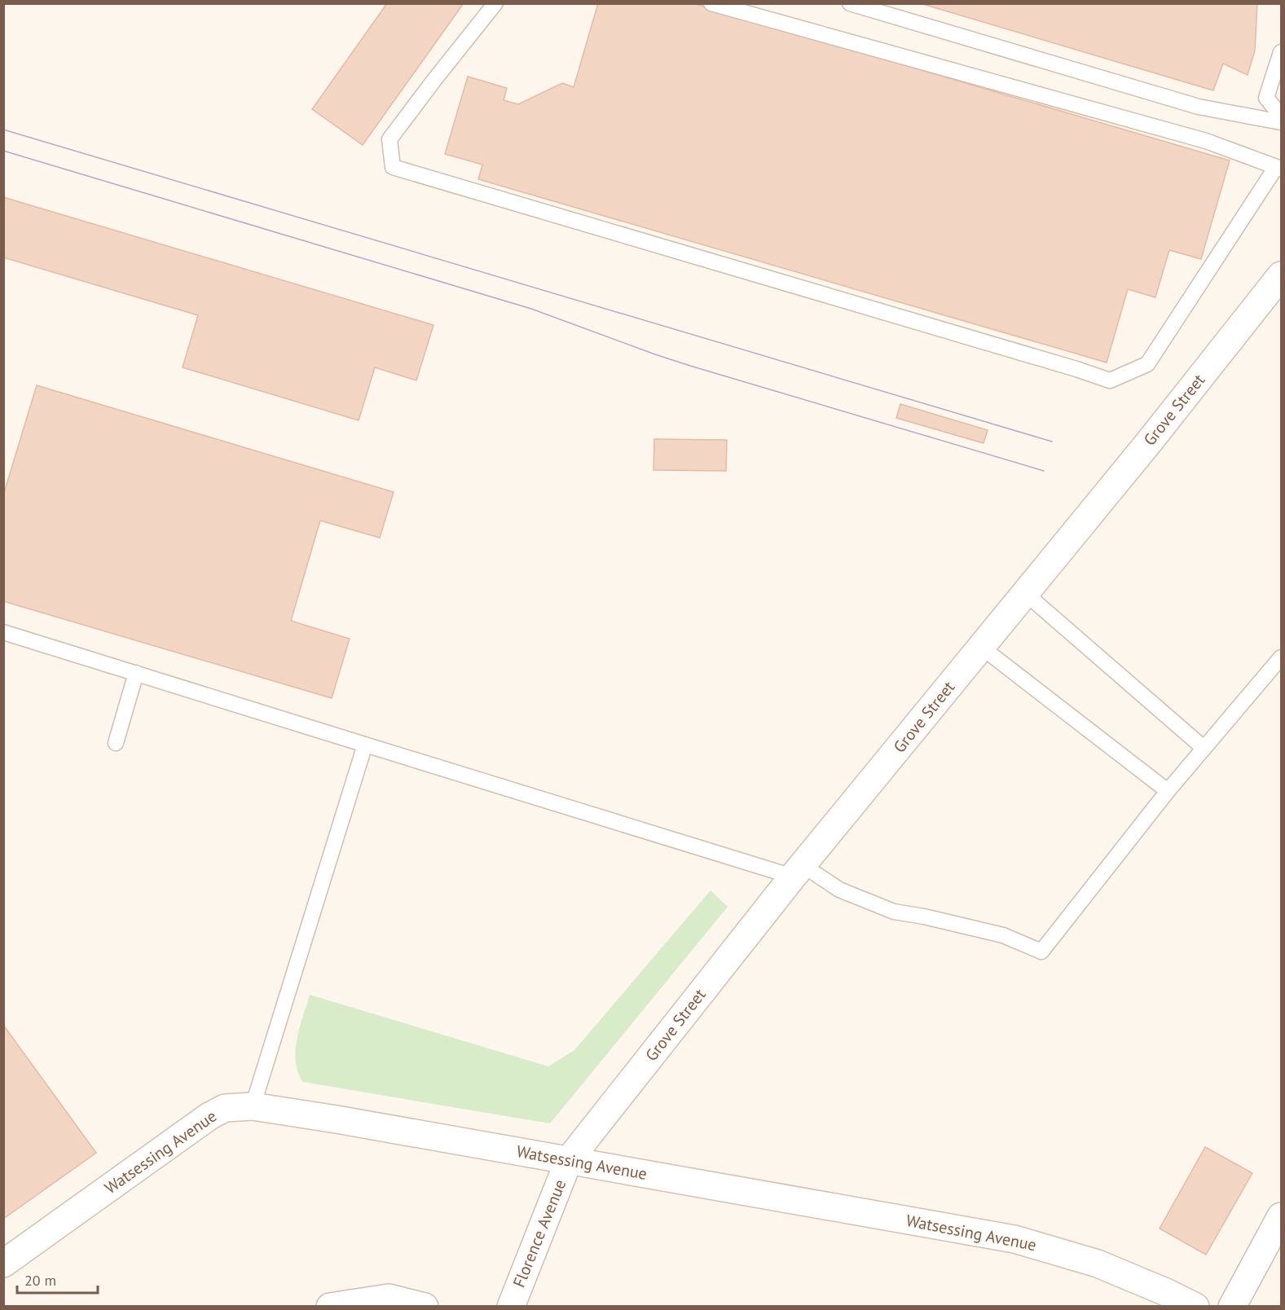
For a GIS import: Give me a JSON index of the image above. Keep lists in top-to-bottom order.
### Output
{
  "streets": {
    "main road": ["Grove Street", "Watsessing Avenue", "Florence Avenue"]
  },
  "crossings": [
    ["Grove Street", "Watsessing Avenue"],
    ["Grove Street", "Florence Avenue"],
    ["Watsessing Avenue", "Florence Avenue"]
  ],
  "scale_bar": "20 m"
}
